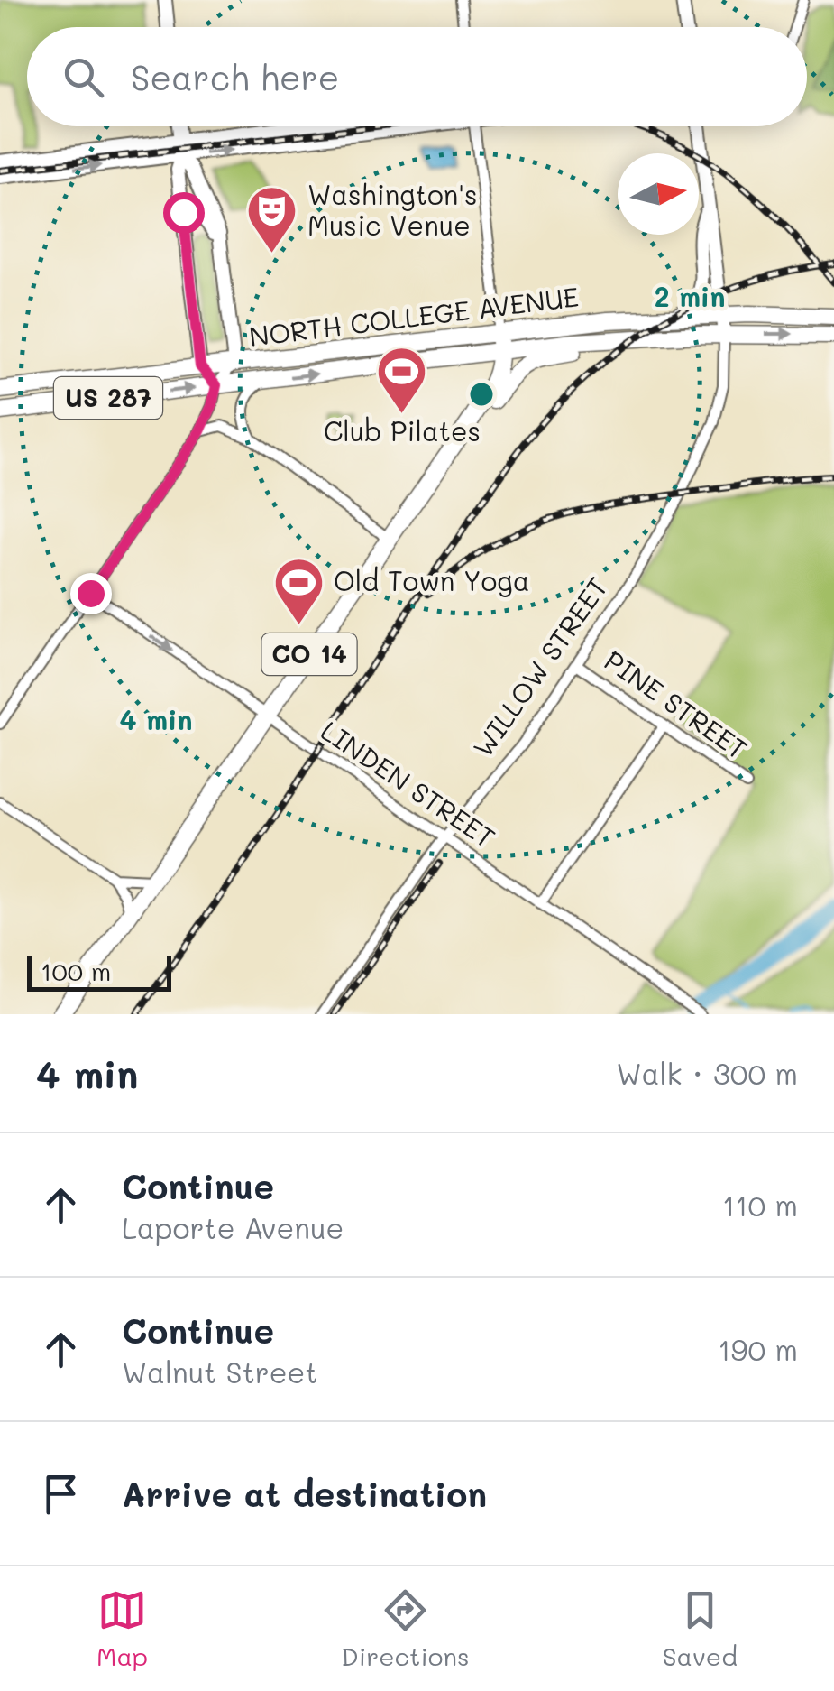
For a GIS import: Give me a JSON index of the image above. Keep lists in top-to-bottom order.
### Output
{
  "streets": {
    "highway": ["NORTH COLLEGE AVENUE", "US 287", "CO 14"],
    "street": ["WILLOW STREET", "PINE STREET", "LINDEN STREET"]
  },
  "crossings": [
    ["NORTH COLLEGE AVENUE", "CO 14"],
    ["NORTH COLLEGE AVENUE", "WILLOW STREET"],
    ["CO 14", "LINDEN STREET"],
    ["WILLOW STREET", "PINE STREET"],
    ["WILLOW STREET", "LINDEN STREET"]
  ],
  "places": {
    "theatre": ["Washington's Music Venue"],
    "sports": ["Club Pilates", "Old Town Yoga"]
  },
  "scale_bar": "100 m",
  "north": "right",
  "page": {
    "search": "Search here",
    "scale": "100 m",
    "heading": ["4 min", "Walk · 300 m"],
    "list": [
      ["Continue", "Laporte Avenue", "110 m"],
      ["Continue", "Walnut Street", "190 m"],
      "Arrive at destination"
    ],
    "nav": ["Map", "Directions", "Saved"]
  },
  "rings": ["2 min", "4 min"]
}
